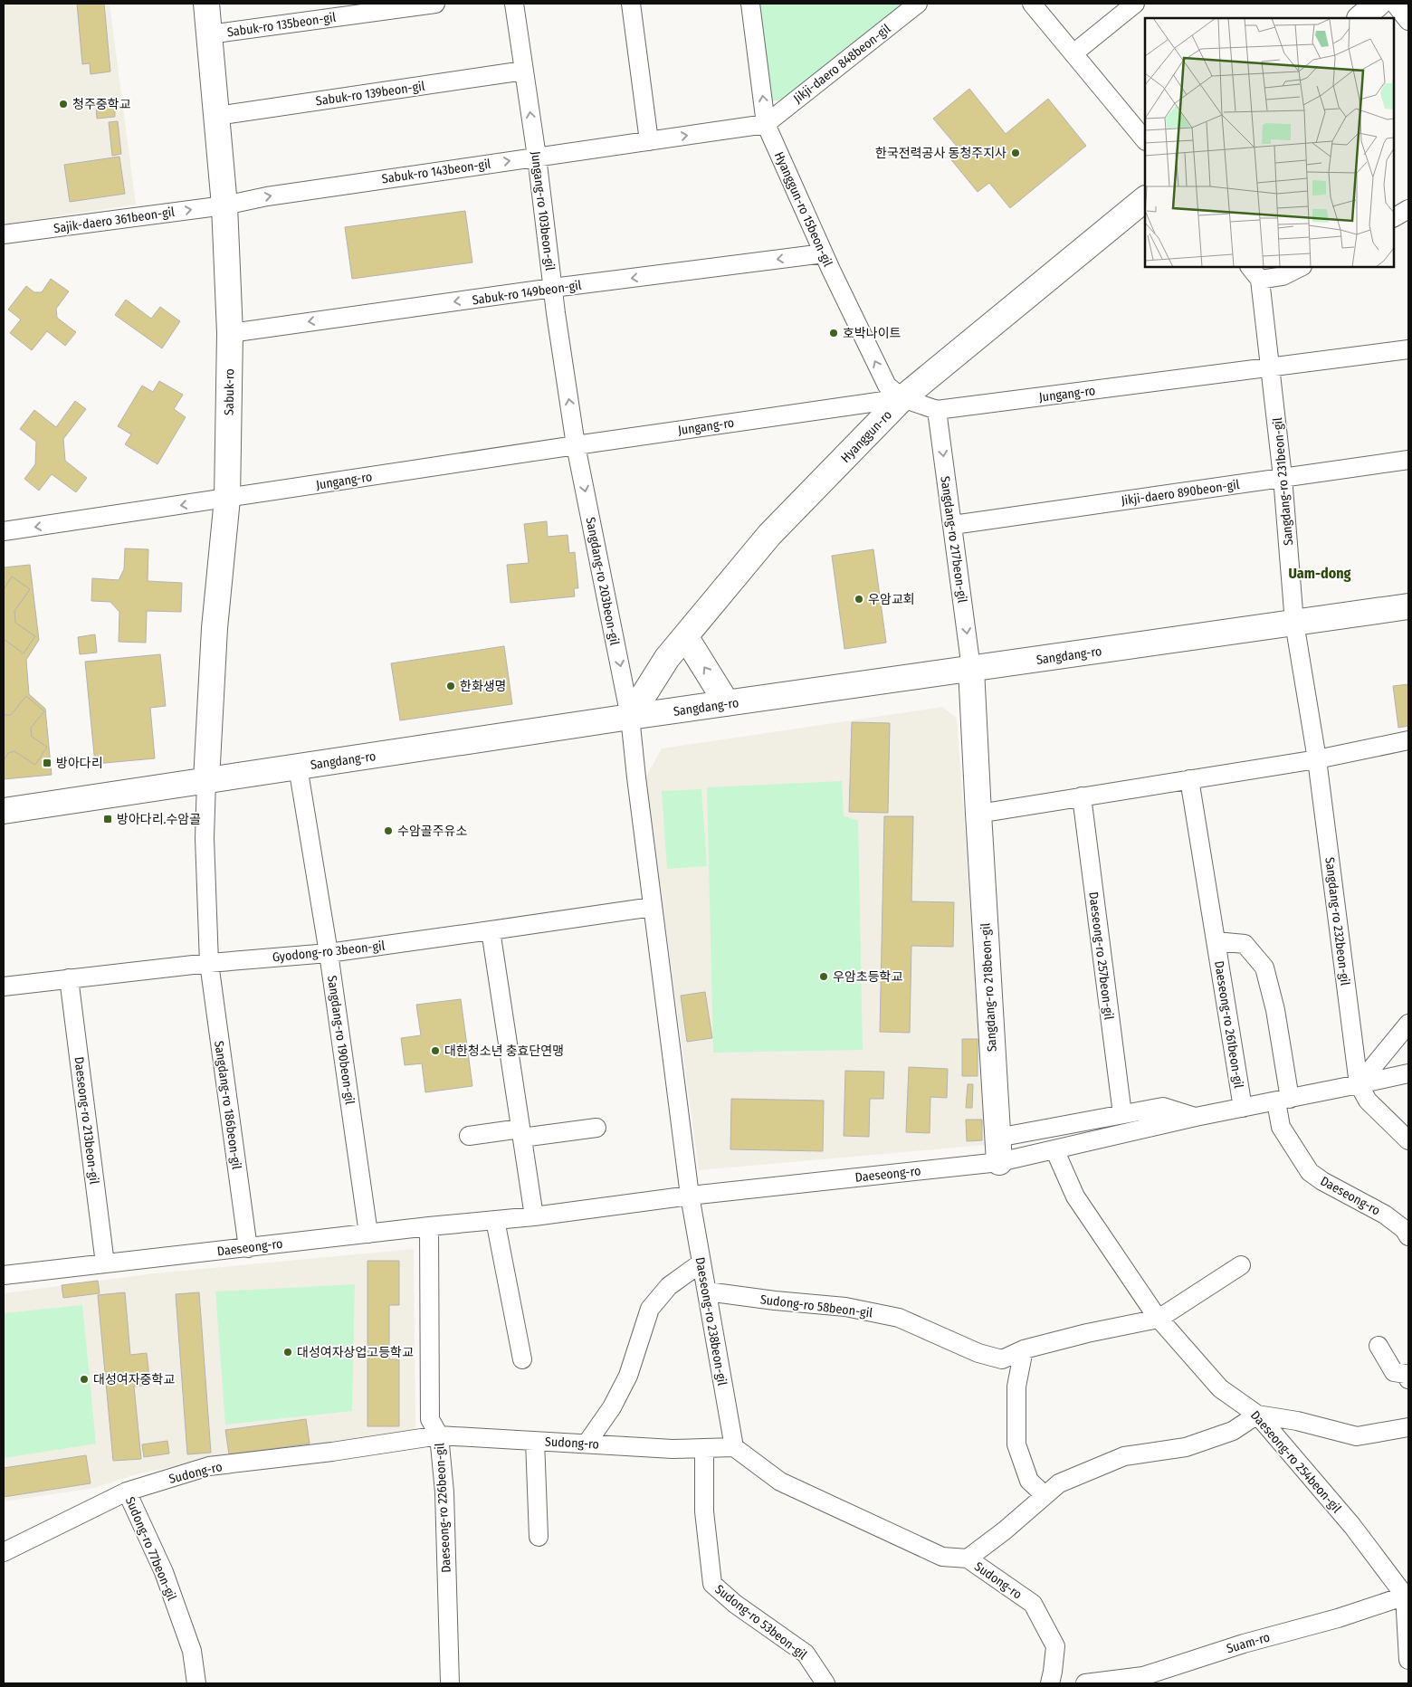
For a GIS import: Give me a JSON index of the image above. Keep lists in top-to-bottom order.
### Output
{
  "streets": {
    "street": [
      "Sabuk-ro 135beon-gil",
      "Jikji-daero 848beon-gil",
      "Sabuk-ro 139beon-gil",
      "Sabuk-ro 143beon-gil",
      "Hyanggun-ro 15beon-gil",
      "Jungang-ro 103beon-gil",
      "Sajik-daero 361beon-gil",
      "Sabuk-ro 149beon-gil",
      "Sabuk-ro",
      "Jungang-ro",
      "Hyanggun-ro",
      "Sangdang-ro 231beon-gil",
      "Jikji-daero 890beon-gil",
      "Sangdang-ro 217beon-gil",
      "Sangdang-ro 203beon-gil",
      "Sangdang-ro",
      "Sangdang-ro 232beon-gil",
      "Gyodong-ro 3beon-gil",
      "Daeseong-ro 257beon-gil",
      "Sangdang-ro 218beon-gil",
      "Daeseong-ro 261beon-gil",
      "Sangdang-ro 190beon-gil",
      "Sangdang-ro 186beon-gil",
      "Daeseong-ro 213beon-gil",
      "Daeseong-ro",
      "Sudong-ro 58beon-gil",
      "Daeseong-ro 238beon-gil",
      "Sudong-ro",
      "Daeseong-ro 254beon-gil",
      "Daeseong-ro 226beon-gil",
      "Sudong-ro 77beon-gil",
      "Sudong-ro 53beon-gil",
      "Suam-ro"
    ]
  },
  "crossings": [
    ["Sabuk-ro 135beon-gil", "Sabuk-ro"],
    ["Jikji-daero 848beon-gil", "Sabuk-ro 143beon-gil"],
    ["Jikji-daero 848beon-gil", "Hyanggun-ro 15beon-gil"],
    ["Sabuk-ro 139beon-gil", "Jungang-ro 103beon-gil"],
    ["Sabuk-ro 139beon-gil", "Sabuk-ro"],
    ["Sabuk-ro 143beon-gil", "Hyanggun-ro 15beon-gil"],
    ["Sabuk-ro 143beon-gil", "Jungang-ro 103beon-gil"],
    ["Sabuk-ro 143beon-gil", "Sajik-daero 361beon-gil"],
    ["Sabuk-ro 143beon-gil", "Sabuk-ro"],
    ["Hyanggun-ro 15beon-gil", "Sabuk-ro 149beon-gil"],
    ["Hyanggun-ro 15beon-gil", "Jungang-ro"],
    ["Hyanggun-ro 15beon-gil", "Hyanggun-ro"],
    ["Jungang-ro 103beon-gil", "Sabuk-ro 149beon-gil"],
    ["Jungang-ro 103beon-gil", "Jungang-ro"],
    ["Jungang-ro 103beon-gil", "Sangdang-ro 203beon-gil"],
    ["Sajik-daero 361beon-gil", "Sabuk-ro"],
    ["Sabuk-ro 149beon-gil", "Sabuk-ro"],
    ["Sabuk-ro", "Jungang-ro"],
    ["Sabuk-ro", "Sangdang-ro"],
    ["Sabuk-ro", "Sangdang-ro 186beon-gil"],
    ["Jungang-ro", "Hyanggun-ro"],
    ["Jungang-ro", "Sangdang-ro 231beon-gil"],
    ["Jungang-ro", "Sangdang-ro 217beon-gil"],
    ["Jungang-ro", "Sangdang-ro 203beon-gil"],
    ["Hyanggun-ro", "Sangdang-ro 203beon-gil"],
    ["Hyanggun-ro", "Sangdang-ro"],
    ["Sangdang-ro 231beon-gil", "Jikji-daero 890beon-gil"],
    ["Sangdang-ro 231beon-gil", "Sangdang-ro"],
    ["Sangdang-ro 231beon-gil", "Sangdang-ro 232beon-gil"],
    ["Jikji-daero 890beon-gil", "Sangdang-ro 217beon-gil"],
    ["Sangdang-ro 217beon-gil", "Sangdang-ro"],
    ["Sangdang-ro 217beon-gil", "Sangdang-ro 218beon-gil"],
    ["Sangdang-ro 203beon-gil", "Sangdang-ro"],
    ["Sangdang-ro 203beon-gil", "Gyodong-ro 3beon-gil"],
    ["Sangdang-ro 203beon-gil", "Daeseong-ro 238beon-gil"],
    ["Sangdang-ro", "Sangdang-ro 232beon-gil"],
    ["Sangdang-ro", "Sangdang-ro 218beon-gil"],
    ["Sangdang-ro", "Sangdang-ro 190beon-gil"],
    ["Sangdang-ro", "Sangdang-ro 186beon-gil"],
    ["Sangdang-ro 232beon-gil", "Daeseong-ro"],
    ["Gyodong-ro 3beon-gil", "Sangdang-ro 190beon-gil"],
    ["Gyodong-ro 3beon-gil", "Sangdang-ro 186beon-gil"],
    ["Gyodong-ro 3beon-gil", "Daeseong-ro 213beon-gil"],
    ["Gyodong-ro 3beon-gil", "Daeseong-ro 238beon-gil"],
    ["Sangdang-ro 218beon-gil", "Daeseong-ro"],
    ["Daeseong-ro 261beon-gil", "Daeseong-ro"],
    ["Sangdang-ro 190beon-gil", "Daeseong-ro"],
    ["Sangdang-ro 186beon-gil", "Daeseong-ro"],
    ["Daeseong-ro 213beon-gil", "Daeseong-ro"],
    ["Daeseong-ro", "Daeseong-ro 238beon-gil"],
    ["Daeseong-ro", "Daeseong-ro 254beon-gil"],
    ["Daeseong-ro", "Daeseong-ro 226beon-gil"],
    ["Sudong-ro 58beon-gil", "Daeseong-ro 238beon-gil"],
    ["Sudong-ro 58beon-gil", "Daeseong-ro 254beon-gil"],
    ["Daeseong-ro 238beon-gil", "Sudong-ro"],
    ["Sudong-ro", "Daeseong-ro 226beon-gil"],
    ["Sudong-ro", "Sudong-ro 77beon-gil"],
    ["Sudong-ro", "Sudong-ro 53beon-gil"],
    ["Daeseong-ro 254beon-gil", "Suam-ro"]
  ],
  "one_way": [
    "Sabuk-ro 143beon-gil",
    "Sajik-daero 361beon-gil",
    "Sabuk-ro 149beon-gil",
    "Sangdang-ro 217beon-gil",
    "Sangdang-ro 203beon-gil"
  ],
  "districts": ["Uam-dong"],
  "places": {
    "other": [
      "청주중학교",
      "한국전력공사 동청주지사",
      "호박나이트",
      "우암교회",
      "한화생명",
      "수암골주유소",
      "우암초등학교",
      "대한청소년 충효단연맹",
      "대성여자상업고등학교",
      "대성여자중학교"
    ],
    "transit": ["방아다리", "방아다리.수암골"]
  }
}
